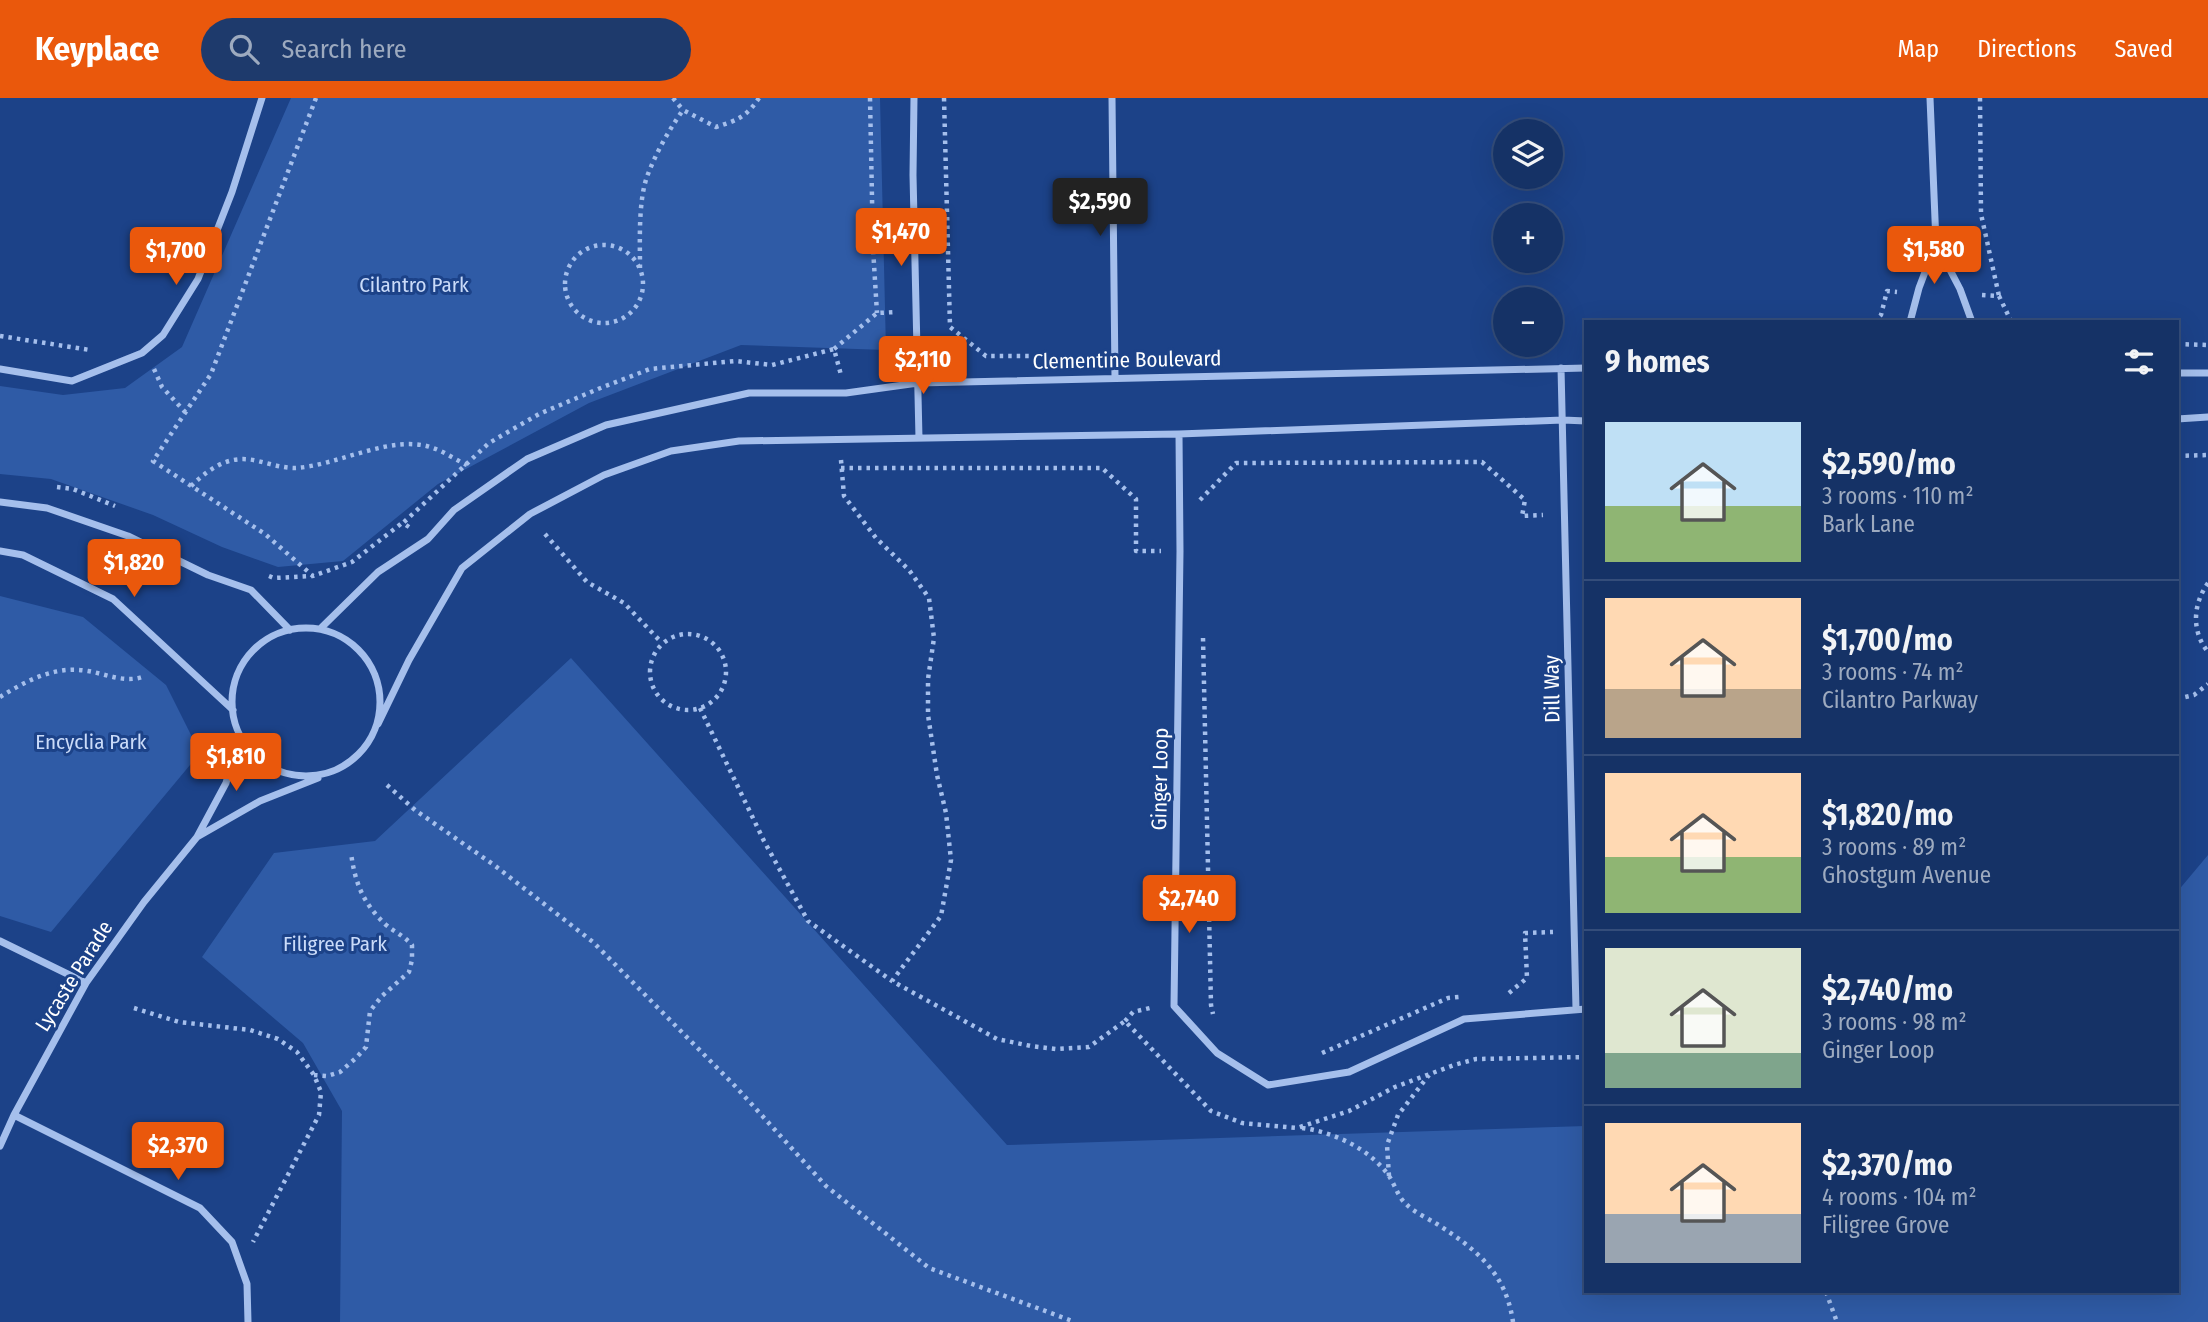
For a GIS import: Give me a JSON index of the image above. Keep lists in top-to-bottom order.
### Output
{
  "streets": {
    "street": [
      "Clementine Boulevard",
      "Dill Way",
      "Ginger Loop",
      "Lycaste Parade"
    ]
  },
  "crossings": [
    ["Clementine Boulevard", "Dill Way"],
    ["Clementine Boulevard", "Lycaste Parade"],
    ["Dill Way", "Ginger Loop"]
  ],
  "parks": ["Cilantro Park", "Encyclia Park", "Filigree Park"],
  "page": {
    "header": "Keyplace",
    "search": "Search here",
    "nav": ["Map", "Directions", "Saved"],
    "map_buttons": ["+", "−"],
    "price": [
      "$2,590",
      "$1,470",
      "$1,580",
      "$1,700",
      "$2,110",
      "$1,820",
      "$1,810",
      "$2,740",
      "$2,370"
    ],
    "heading": "9 homes",
    "list": [
      {
        "name": "$2,590/mo",
        "note": "3 rooms · 110 m² · Bark Lane"
      },
      {
        "name": "$1,700/mo",
        "note": "3 rooms · 74 m² · Cilantro Parkway"
      },
      {
        "name": "$1,820/mo",
        "note": "3 rooms · 89 m² · Ghostgum Avenue"
      },
      {
        "name": "$2,740/mo",
        "note": "3 rooms · 98 m² · Ginger Loop"
      },
      {
        "name": "$2,370/mo",
        "note": "4 rooms · 104 m² · Filigree Grove"
      }
    ]
  }
}
